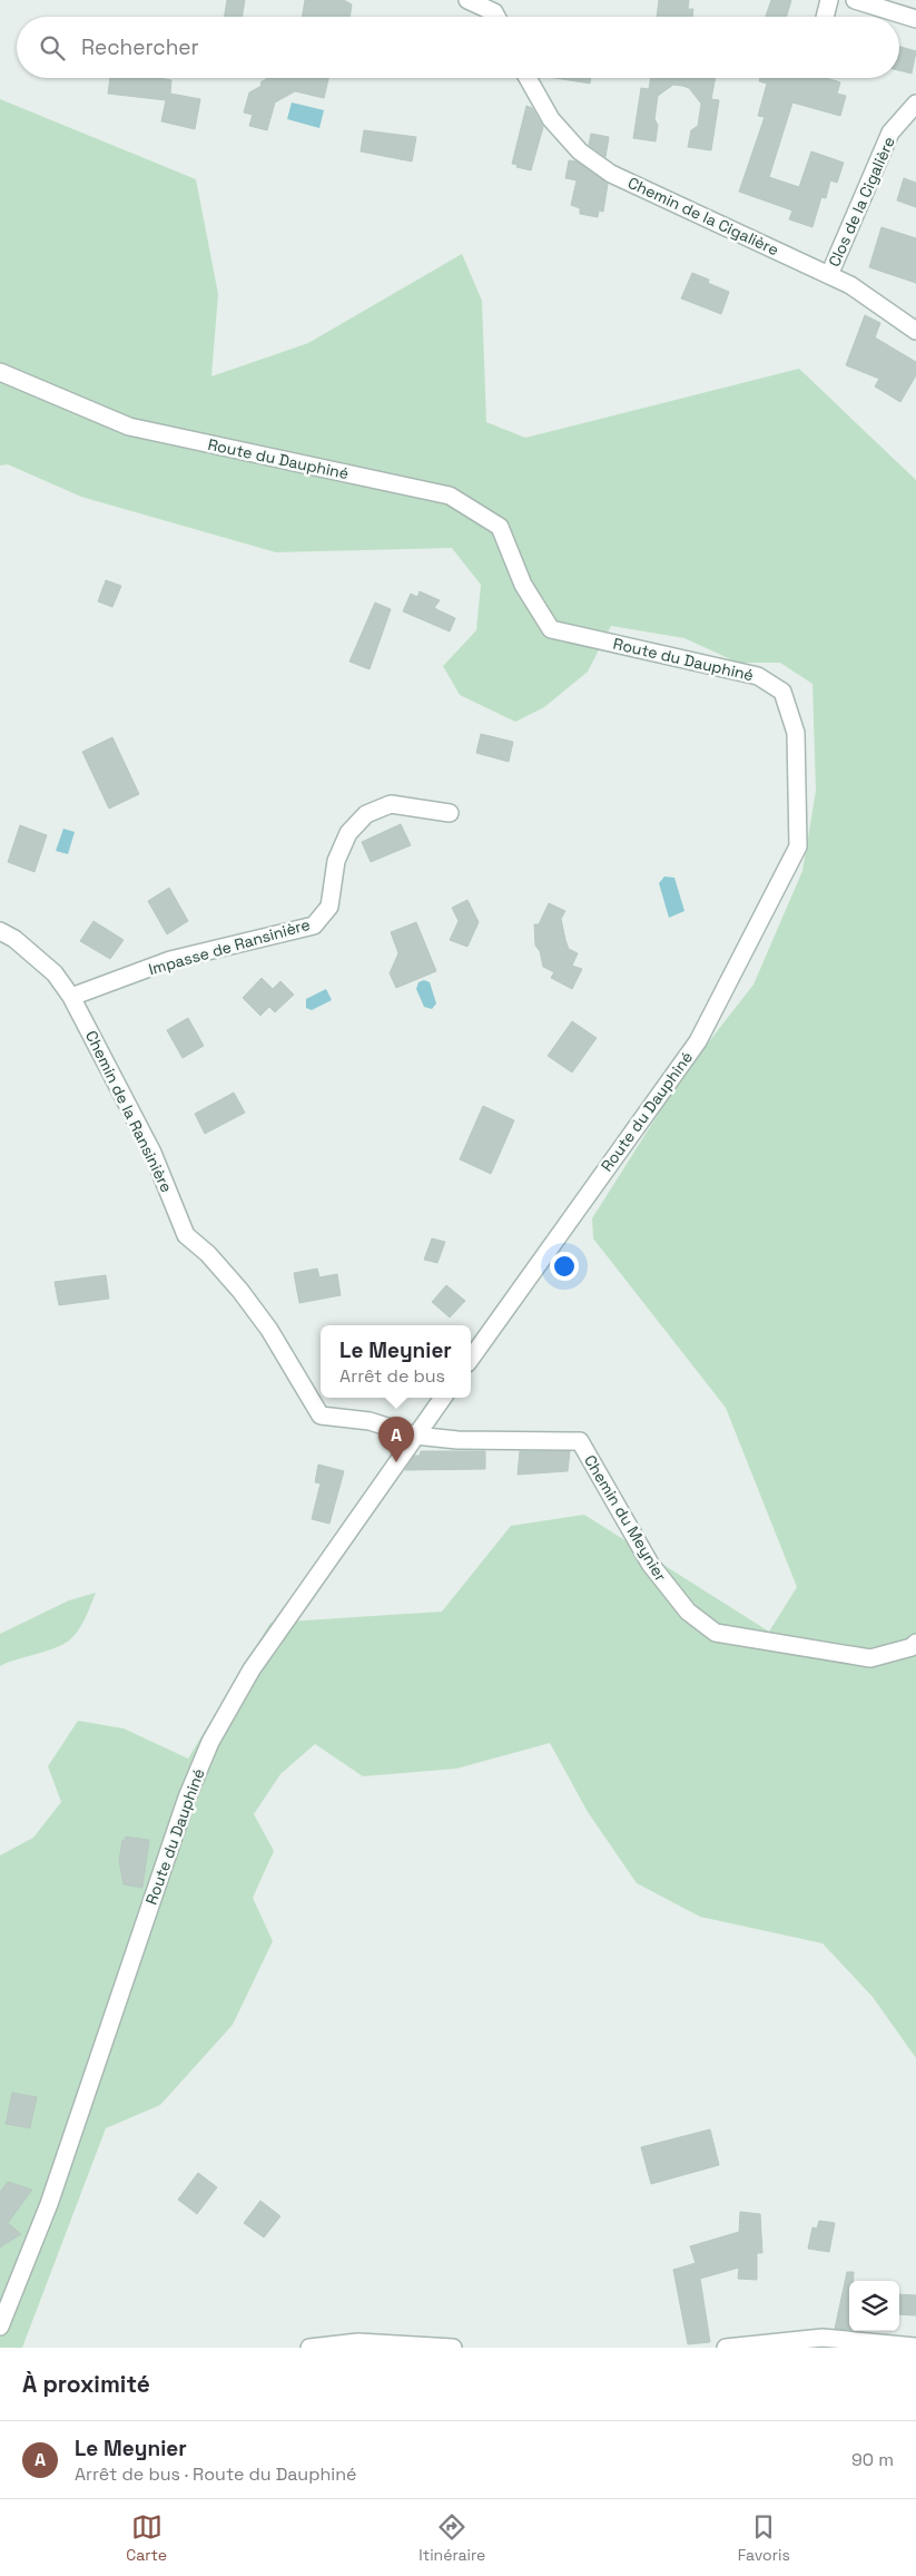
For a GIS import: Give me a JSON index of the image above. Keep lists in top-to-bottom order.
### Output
{
  "streets": {
    "street": [
      "Clos de la Cigalière",
      "Chemin de la Cigalière",
      "Route du Dauphiné",
      "Impasse de Ransinière",
      "Chemin de la Ransinière",
      "Chemin du Meynier"
    ]
  },
  "crossings": [
    ["Clos de la Cigalière", "Chemin de la Cigalière"],
    ["Route du Dauphiné", "Chemin de la Ransinière"],
    ["Route du Dauphiné", "Chemin du Meynier"],
    ["Impasse de Ransinière", "Chemin de la Ransinière"],
    ["Chemin de la Ransinière", "Chemin du Meynier"]
  ],
  "page": {
    "search": "Rechercher",
    "popup": ["Le Meynier", "Arrêt de bus"],
    "pins": "A",
    "heading": "À proximité",
    "list": [
      {
        "mark": "A",
        "name": "Le Meynier",
        "note": "Arrêt de bus · Route du Dauphiné",
        "value": "90 m"
      }
    ],
    "nav": ["Carte", "Itinéraire", "Favoris"]
  }
}
